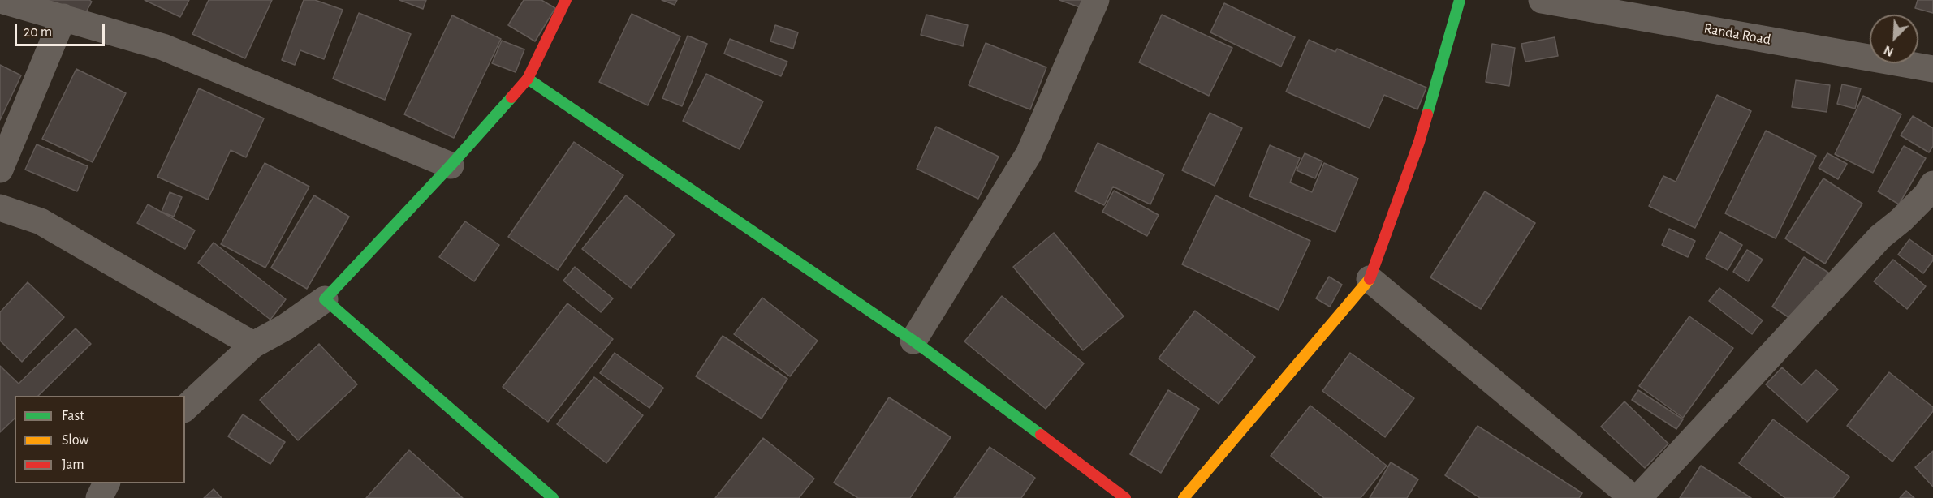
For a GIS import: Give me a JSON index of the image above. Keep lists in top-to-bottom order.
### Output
{
  "streets": {
    "street": ["Randa Road"]
  },
  "legend": ["Fast", "Slow", "Jam"],
  "scale_bar": "20 m",
  "north": "bottom left"
}
